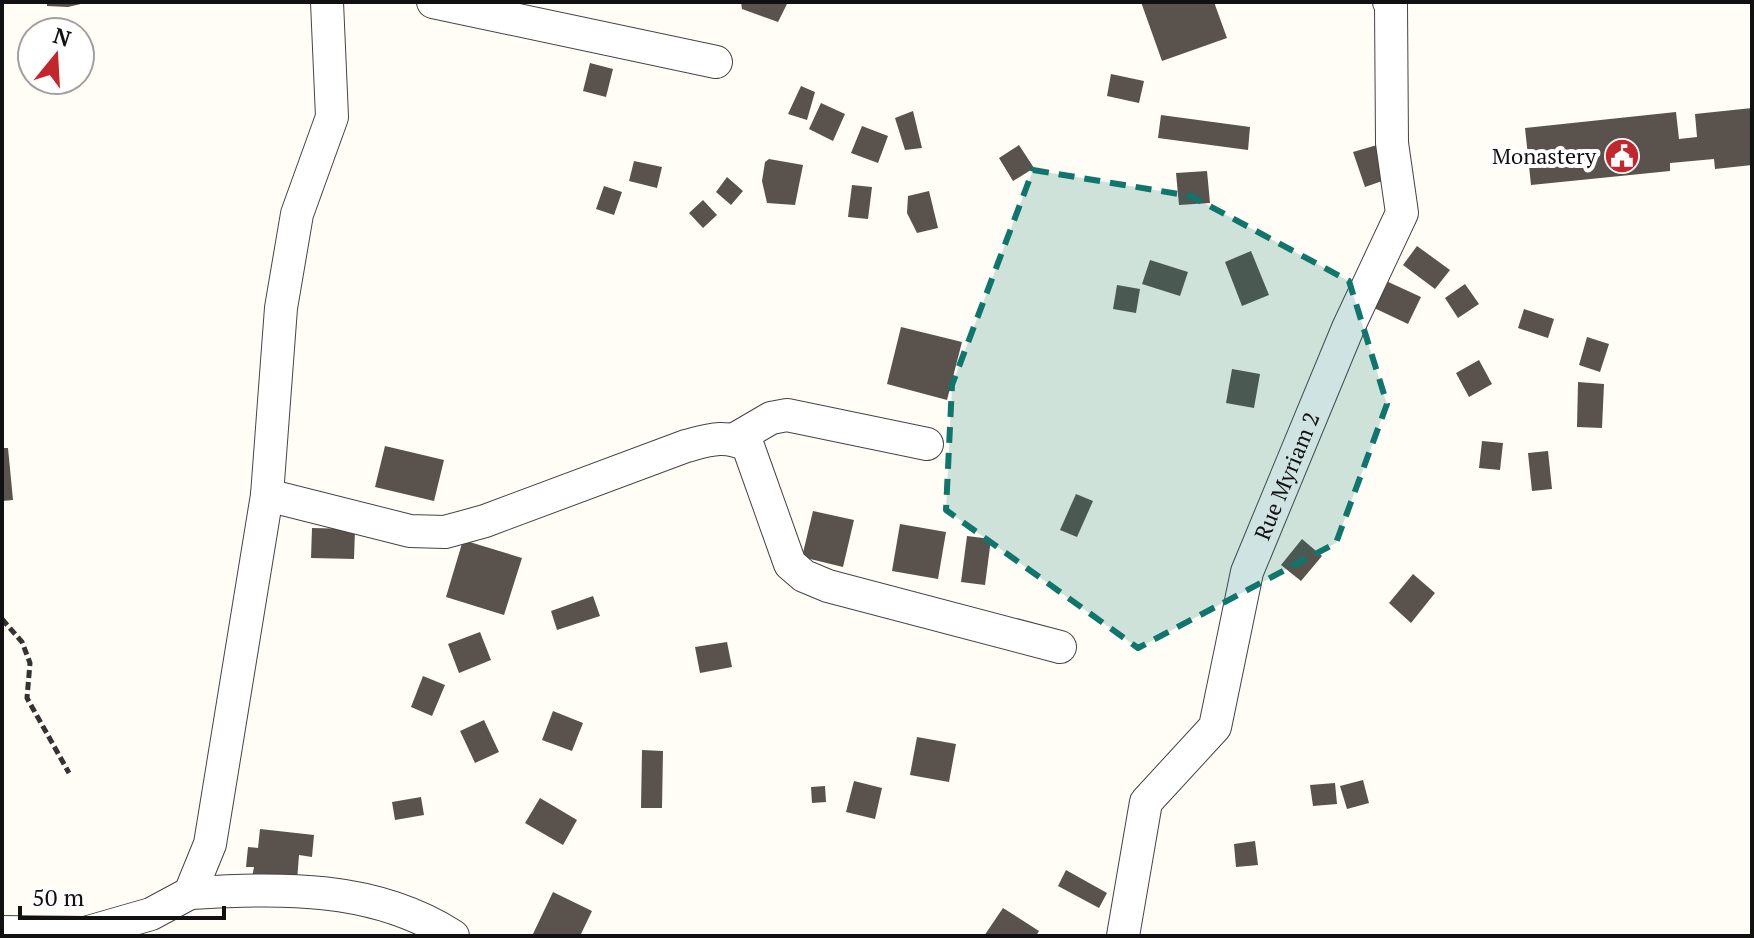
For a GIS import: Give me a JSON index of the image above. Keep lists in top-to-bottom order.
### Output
{
  "streets": {
    "street": ["Rue Myriam 2"]
  },
  "places": {
    "public building": ["Monastery"]
  },
  "scale_bar": "50 m",
  "north": "top"
}
